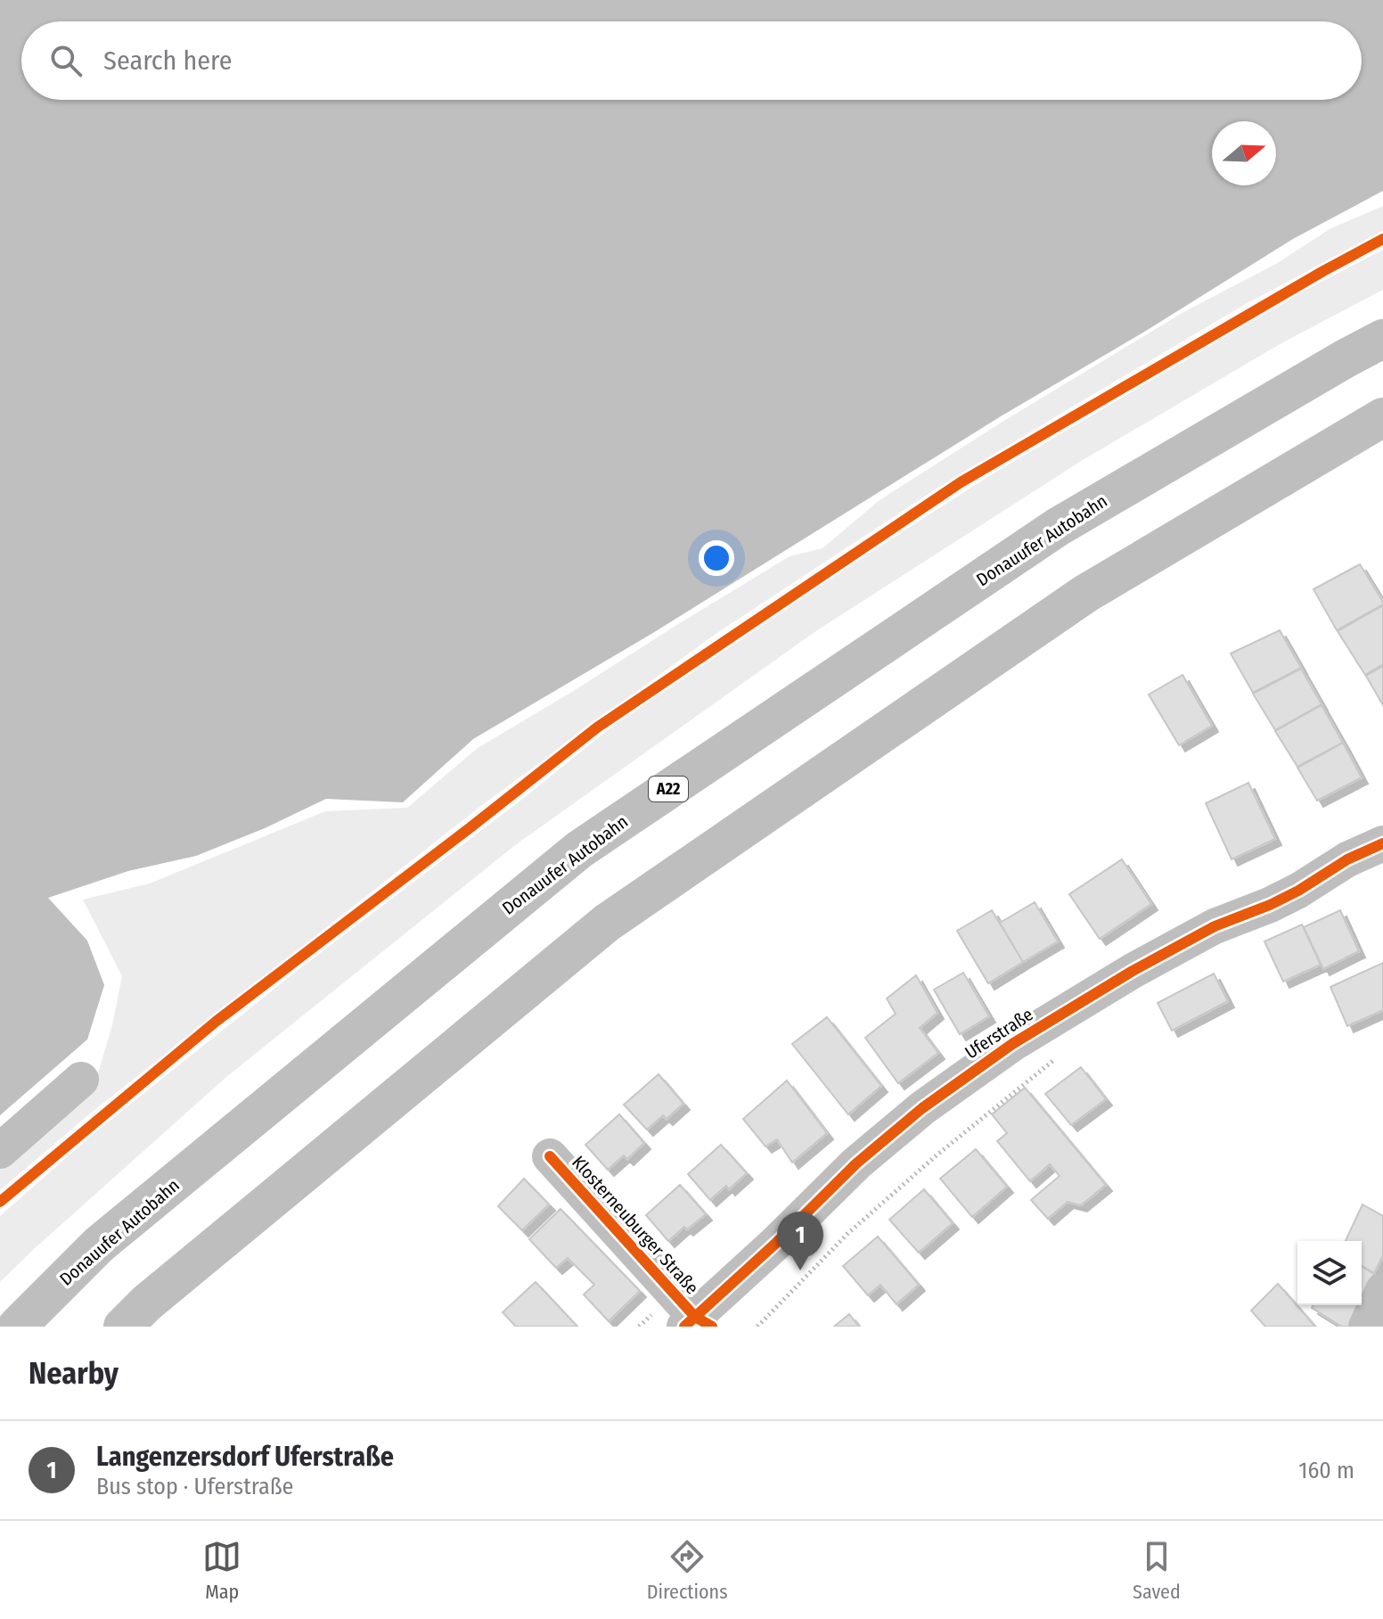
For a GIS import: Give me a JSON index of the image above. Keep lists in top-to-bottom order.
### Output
{
  "streets": {
    "highway": ["Donauufer Autobahn", "A22"],
    "street": ["Uferstraße", "Klosterneuburger Straße"]
  },
  "crossings": [
    ["Uferstraße", "Klosterneuburger Straße"]
  ],
  "north": "right",
  "page": {
    "search": "Search here",
    "pins": "1",
    "heading": "Nearby",
    "list": [
      {
        "mark": "1",
        "name": "Langenzersdorf Uferstraße",
        "note": "Bus stop · Uferstraße",
        "value": "160 m"
      }
    ],
    "nav": ["Map", "Directions", "Saved"]
  }
}
